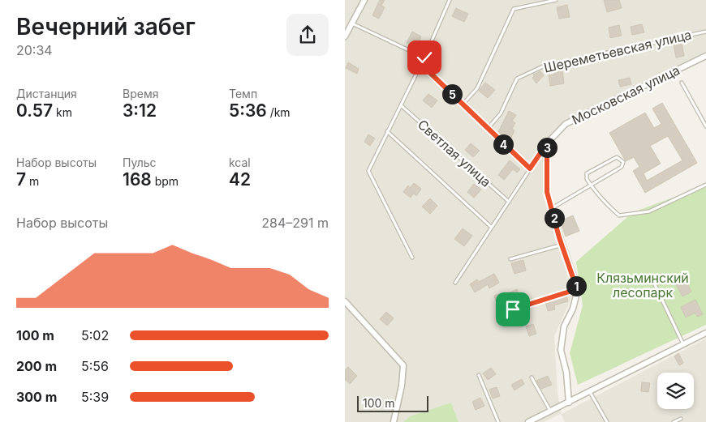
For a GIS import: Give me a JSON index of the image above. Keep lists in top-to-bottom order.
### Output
{
  "streets": {
    "street": ["Московская улица"],
    "lane": ["Шереметьевская улица", "Светлая улица"]
  },
  "crossings": [
    ["Московская улица", "Светлая улица"]
  ],
  "parks": ["Клязьминский лесопарк"],
  "scale_bar": "100 m",
  "page": {
    "heading": ["Вечерний забег", "20:34"],
    "stats": [
      ["Дистанция", "0.57 km"],
      ["Время", "3:12"],
      ["Темп", "5:36 /km"],
      ["Набор высоты", "7 m"],
      ["Пульс", "168 bpm"],
      ["kcal", "42"]
    ],
    "pins": [
      "5",
      "4",
      "3",
      "2",
      "1"
    ],
    "chart": ["Набор высоты", "284–291 m"],
    "list": [
      {
        "name": "100 m",
        "note": "5:02"
      },
      {
        "name": "200 m",
        "note": "5:56"
      },
      {
        "name": "300 m",
        "note": "5:39"
      }
    ],
    "scale": "100 m"
  }
}
